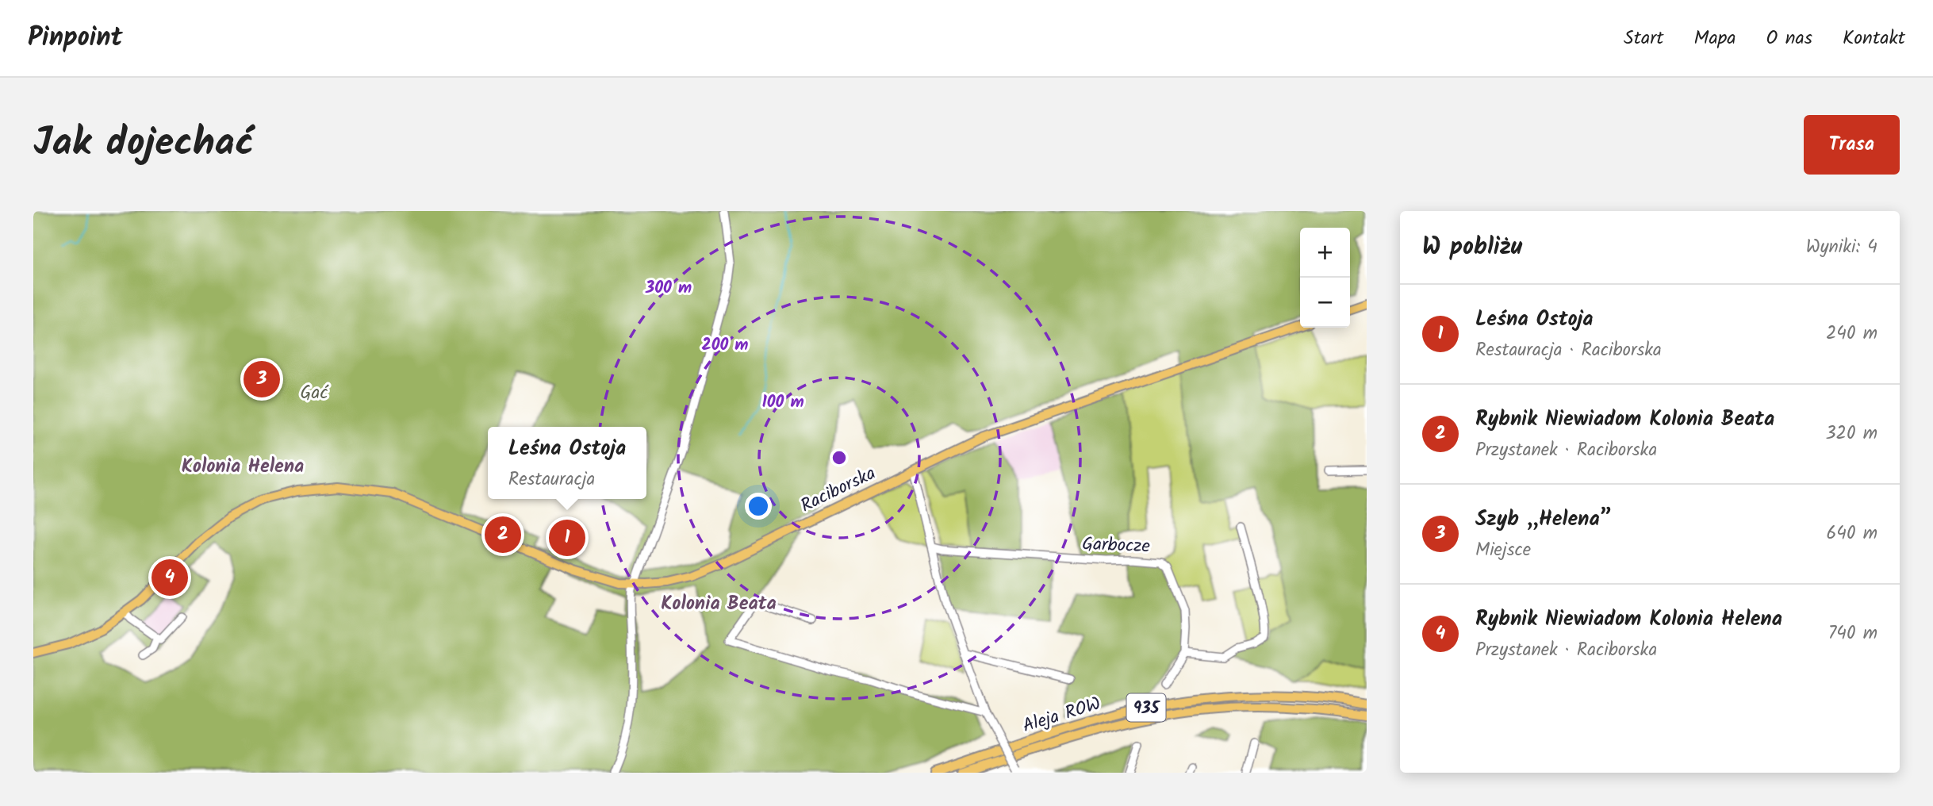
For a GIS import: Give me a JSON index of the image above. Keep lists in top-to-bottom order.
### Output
{
  "streets": {
    "main road": ["Raciborska", "935", "Aleja ROW"],
    "street": ["Garbocze"]
  },
  "districts": ["Kolonia Helena", "Kolonia Beata"],
  "parks": ["Gać"],
  "page": {
    "header": "Pinpoint",
    "nav": [
      "Start",
      "Mapa",
      "O nas",
      "Kontakt"
    ],
    "title": "Jak dojechać",
    "buttons": "Trasa",
    "heading": ["W pobliżu", "Wyniki: 4"],
    "map_buttons": ["+", "−"],
    "list": [
      {
        "mark": "1",
        "name": "Leśna Ostoja",
        "note": "Restauracja · Raciborska",
        "value": "240 m"
      },
      {
        "mark": "2",
        "name": "Rybnik Niewiadom Kolonia Beata",
        "note": "Przystanek · Raciborska",
        "value": "320 m"
      },
      {
        "mark": "3",
        "name": "Szyb „Helena”",
        "note": "Miejsce",
        "value": "640 m"
      },
      {
        "mark": "4",
        "name": "Rybnik Niewiadom Kolonia Helena",
        "note": "Przystanek · Raciborska",
        "value": "740 m"
      }
    ],
    "pins": [
      "3",
      "2",
      "1",
      "4"
    ],
    "popup": ["Leśna Ostoja", "Restauracja"]
  },
  "rings": ["300 m", "200 m", "100 m"]
}
